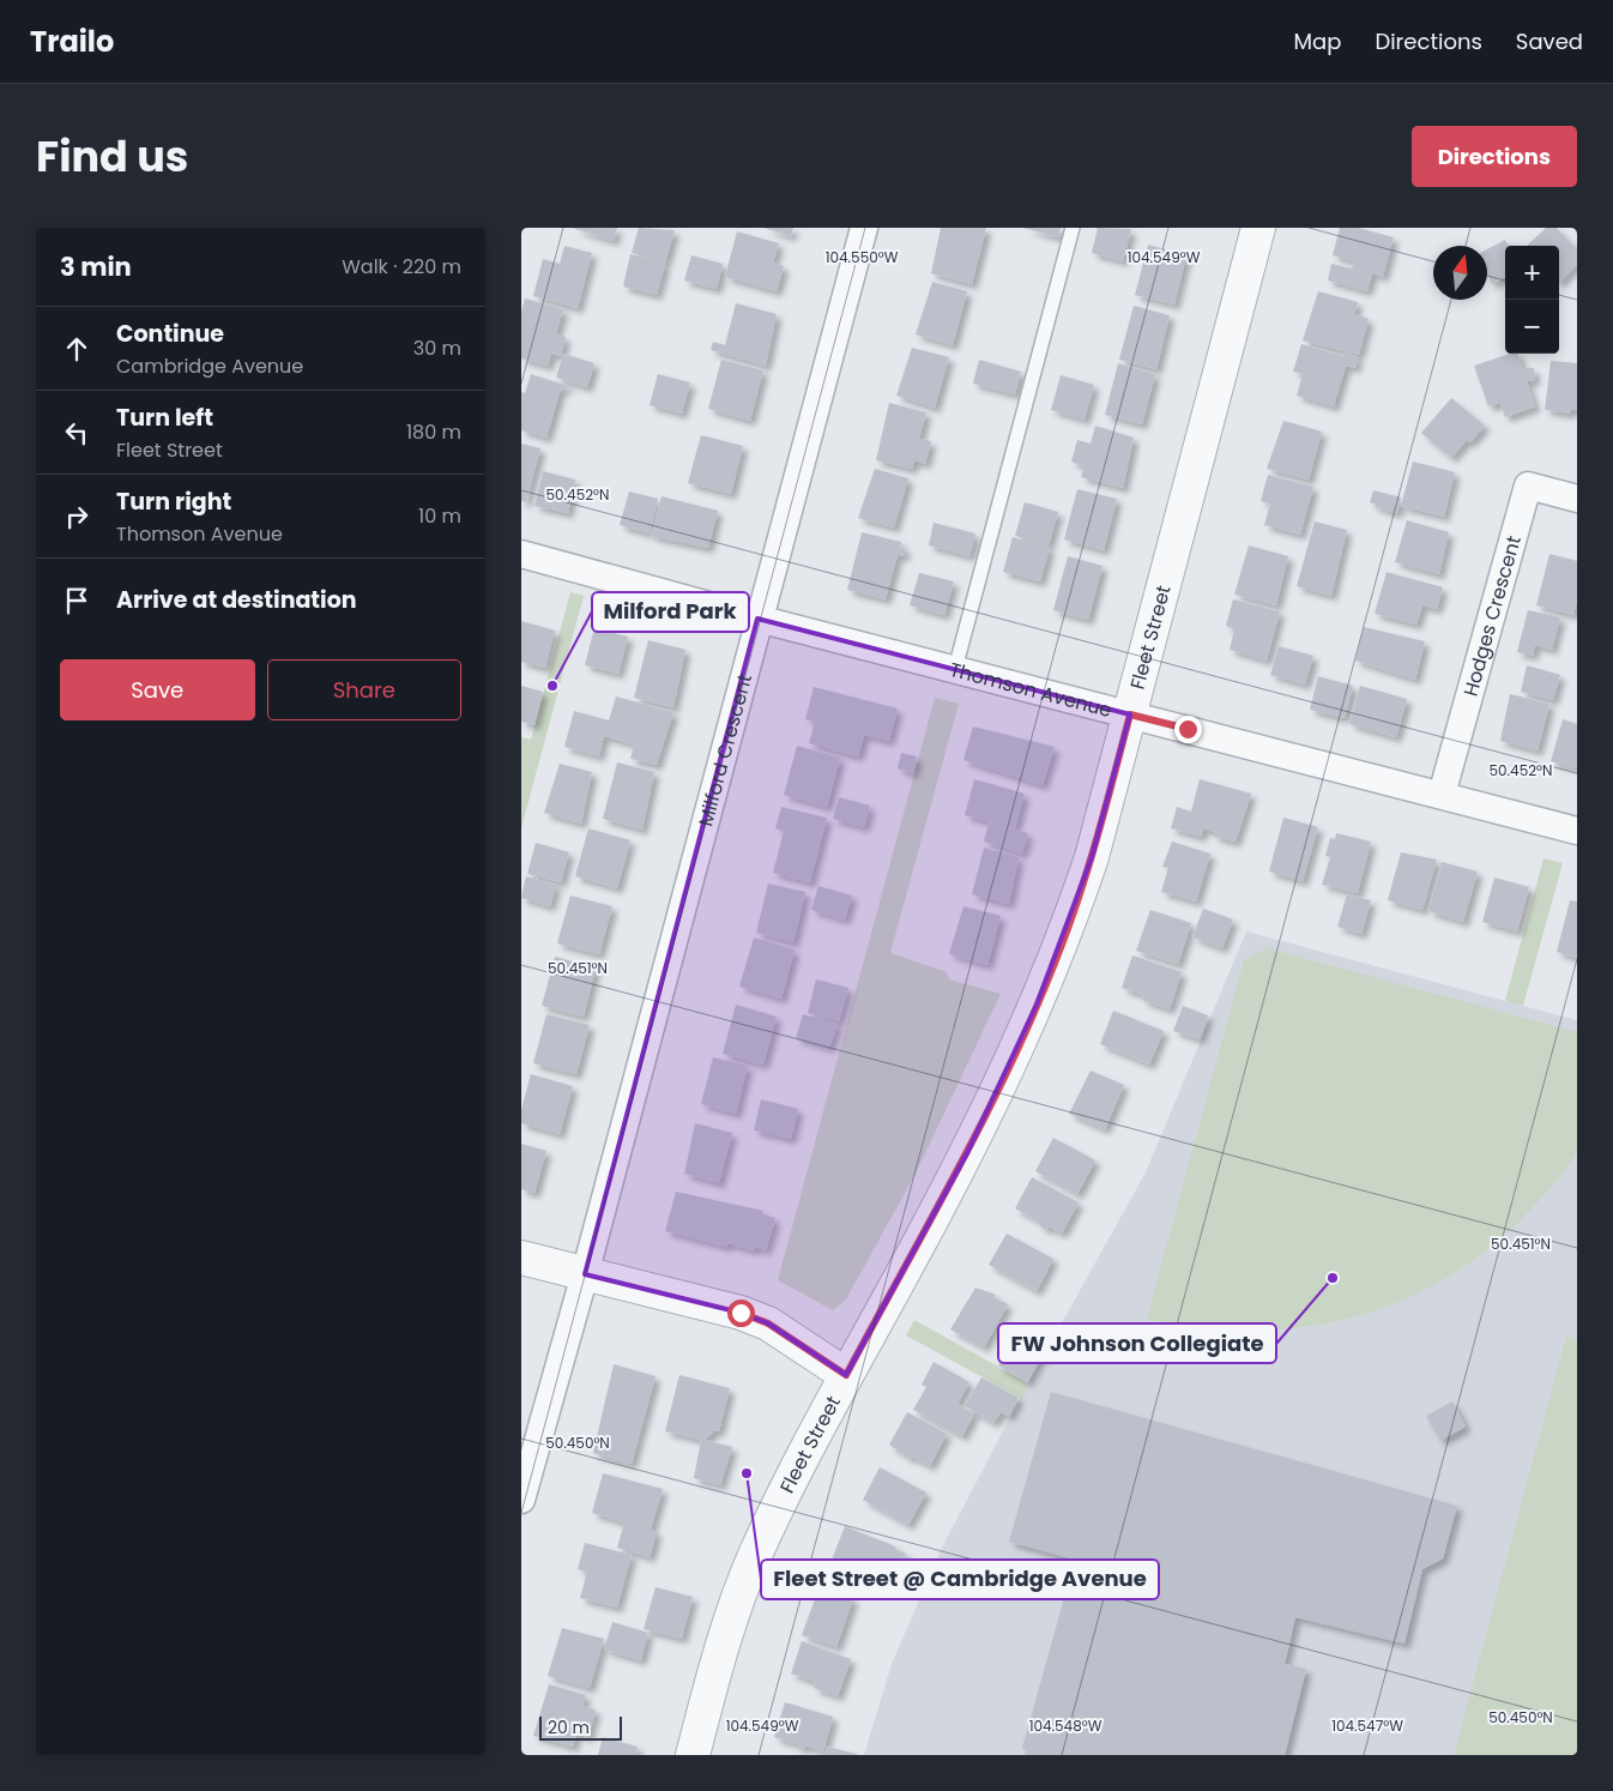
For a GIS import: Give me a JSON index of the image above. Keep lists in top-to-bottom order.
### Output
{
  "streets": {
    "street": [
      "Hodges Crescent",
      "Fleet Street",
      "Thomson Avenue",
      "Milford Crescent"
    ]
  },
  "crossings": [
    ["Hodges Crescent", "Thomson Avenue"],
    ["Fleet Street", "Thomson Avenue"],
    ["Thomson Avenue", "Milford Crescent"]
  ],
  "places": ["Milford Park", "FW Johnson Collegiate", "Fleet Street @ Cambridge Avenue"],
  "scale_bar": "20 m",
  "north": "top",
  "page": {
    "header": "Trailo",
    "nav": ["Map", "Directions", "Saved"],
    "title": "Find us",
    "buttons": [
      "Directions",
      ["Save", "Share"]
    ],
    "heading": ["3 min", "Walk · 220 m"],
    "map_buttons": ["+", "−"],
    "list": [
      ["Continue", "Cambridge Avenue", "30 m"],
      ["Turn left", "Fleet Street", "180 m"],
      ["Turn right", "Thomson Avenue", "10 m"],
      "Arrive at destination"
    ],
    "scale": "20 m"
  },
  "coordinates": [
    "104.550°W",
    "104.549°W",
    "50.452°N",
    "50.451°N",
    "50.450°N",
    "104.548°W",
    "104.547°W"
  ]
}
